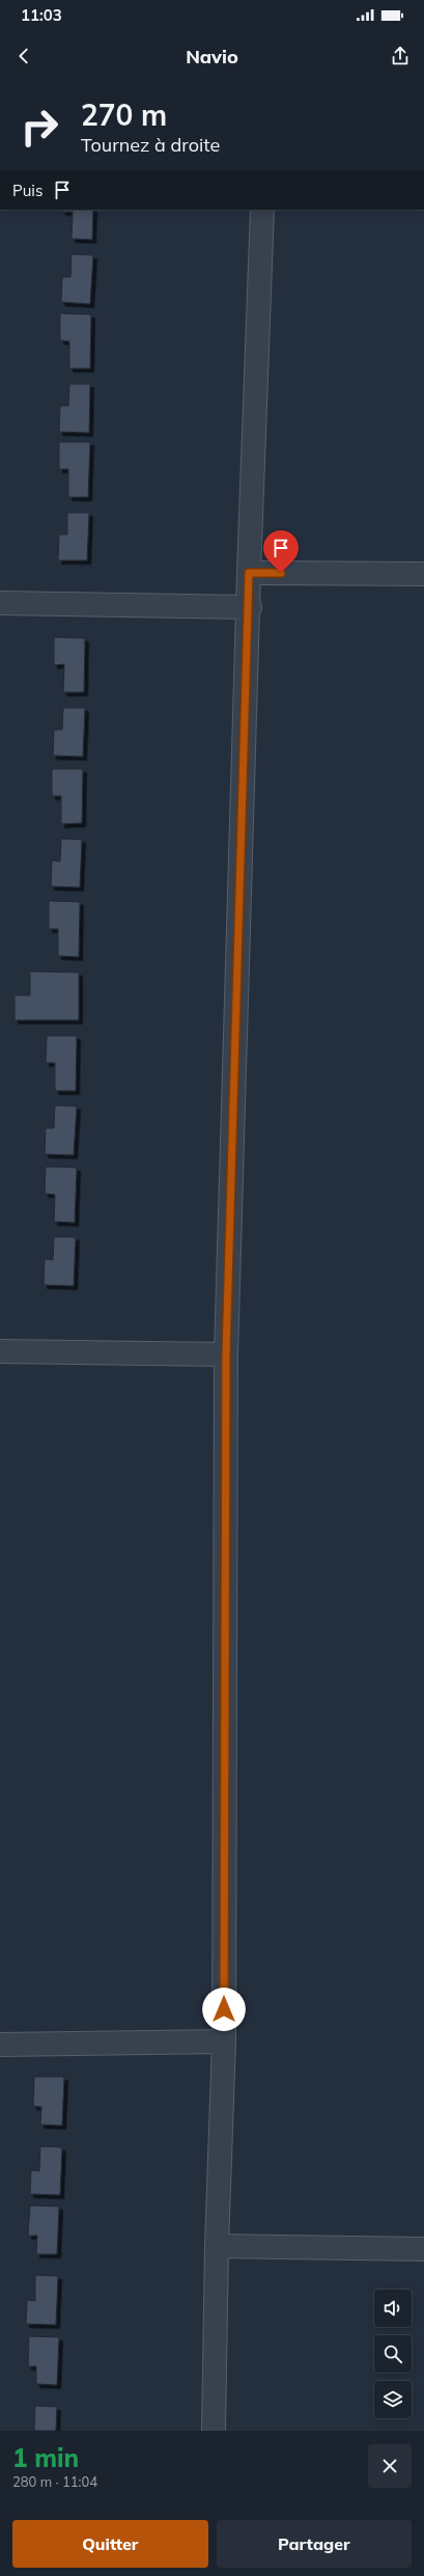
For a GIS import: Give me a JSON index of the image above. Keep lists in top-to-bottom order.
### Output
{
  "page": {
    "status": "11:03",
    "header": "Navio",
    "turn": ["270 m", "Tournez à droite"],
    "then": "Puis",
    "heading": ["1 min", "280 m · 11:04"],
    "buttons": ["Quitter", "Partager"]
  }
}
